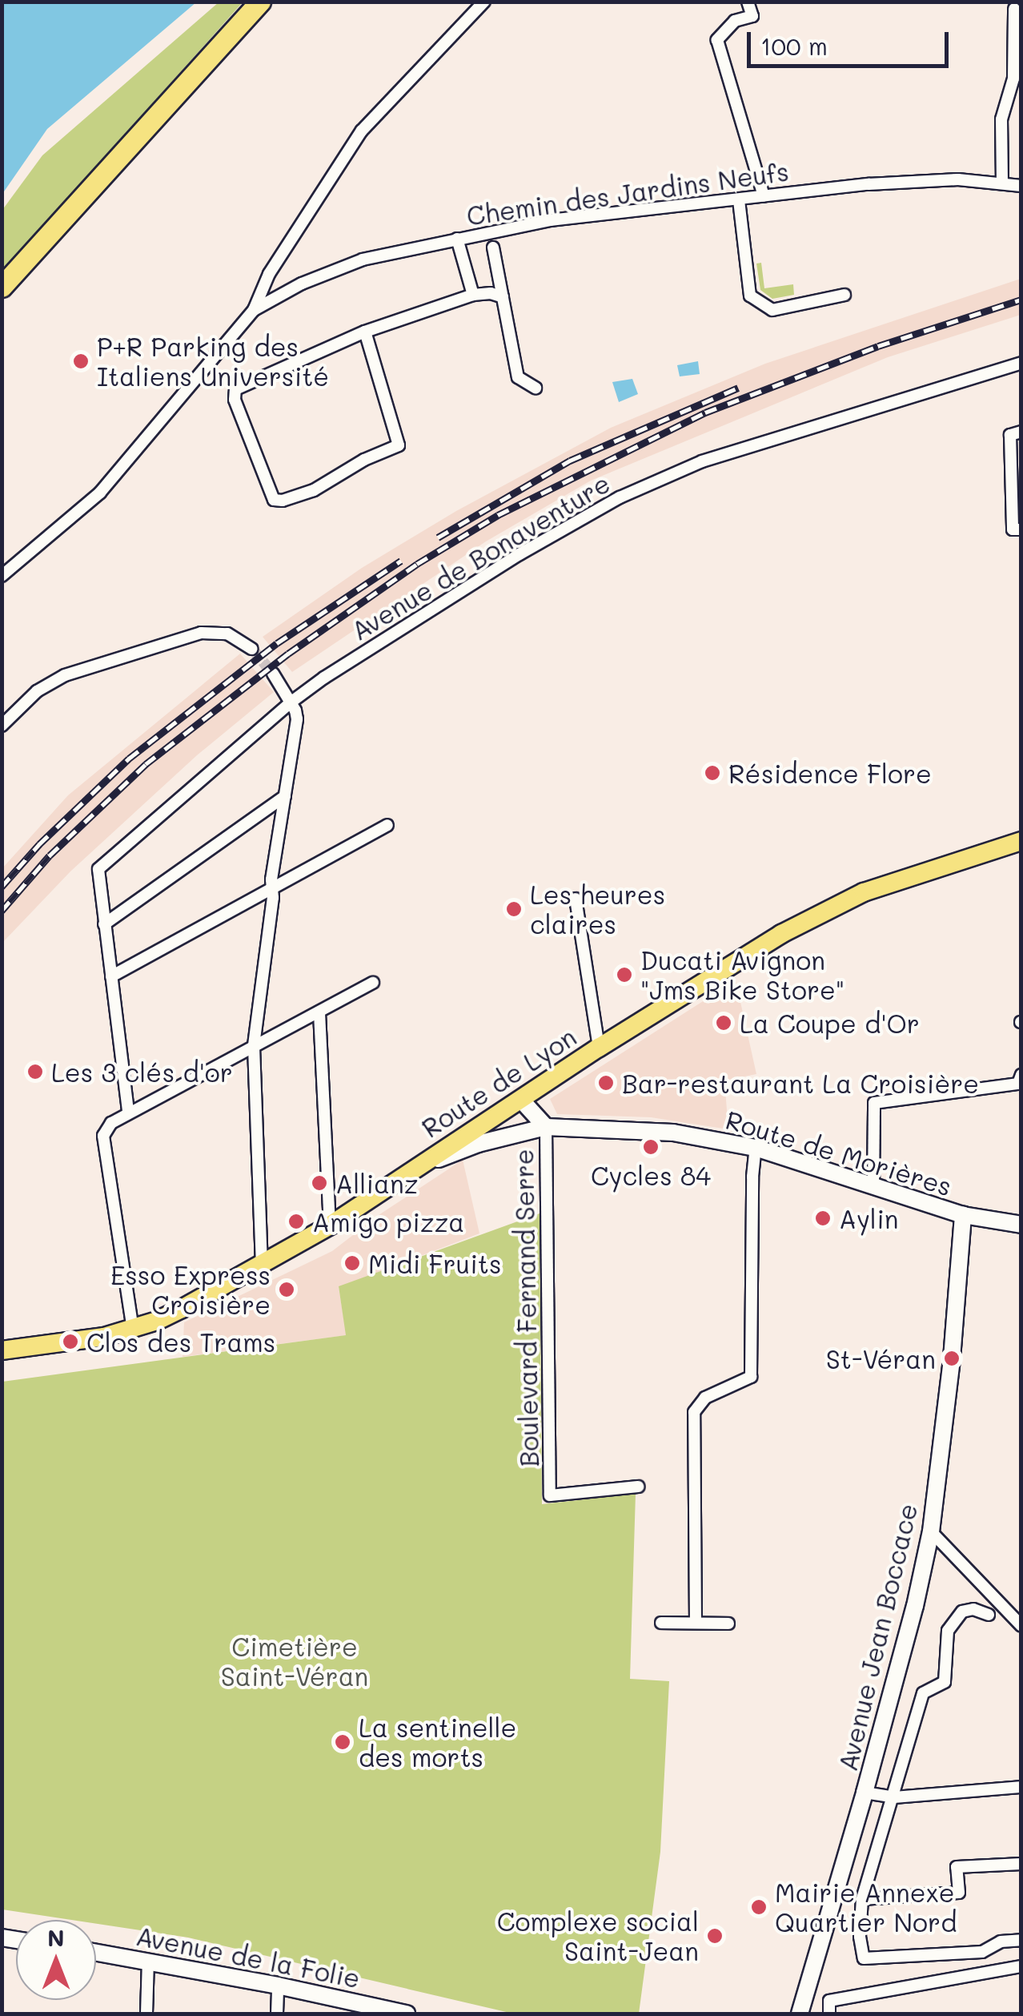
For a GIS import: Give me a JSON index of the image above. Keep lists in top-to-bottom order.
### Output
{
  "streets": {
    "main road": [
      "Route de Lyon",
      "Route de Morières",
      "Avenue Jean Boccace",
      "Avenue de la Folie"
    ],
    "street": ["Chemin des Jardins Neufs", "Avenue de Bonaventure", "Boulevard Fernand Serre"]
  },
  "crossings": [
    ["Route de Lyon", "Route de Morières"],
    ["Route de Morières", "Boulevard Fernand Serre"],
    ["Route de Morières", "Avenue Jean Boccace"]
  ],
  "parks": ["Cimetière Saint-Véran"],
  "places": [
    "P+R Parking des Italiens Université",
    "Résidence Flore",
    "Les heures claires",
    "Ducati Avignon \"Jms Bike Store\"",
    "La Coupe d'Or",
    "Les 3 clés d'or",
    "Bar-restaurant La Croisière",
    "Cycles 84",
    "Allianz",
    "Aylin",
    "Amigo pizza",
    "Midi Fruits",
    "Esso Express Croisière",
    "Clos des Trams",
    "St-Véran",
    "La sentinelle des morts",
    "Mairie Annexe Quartier Nord",
    "Complexe social Saint-Jean"
  ],
  "scale_bar": "100 m",
  "north": "top"
}
